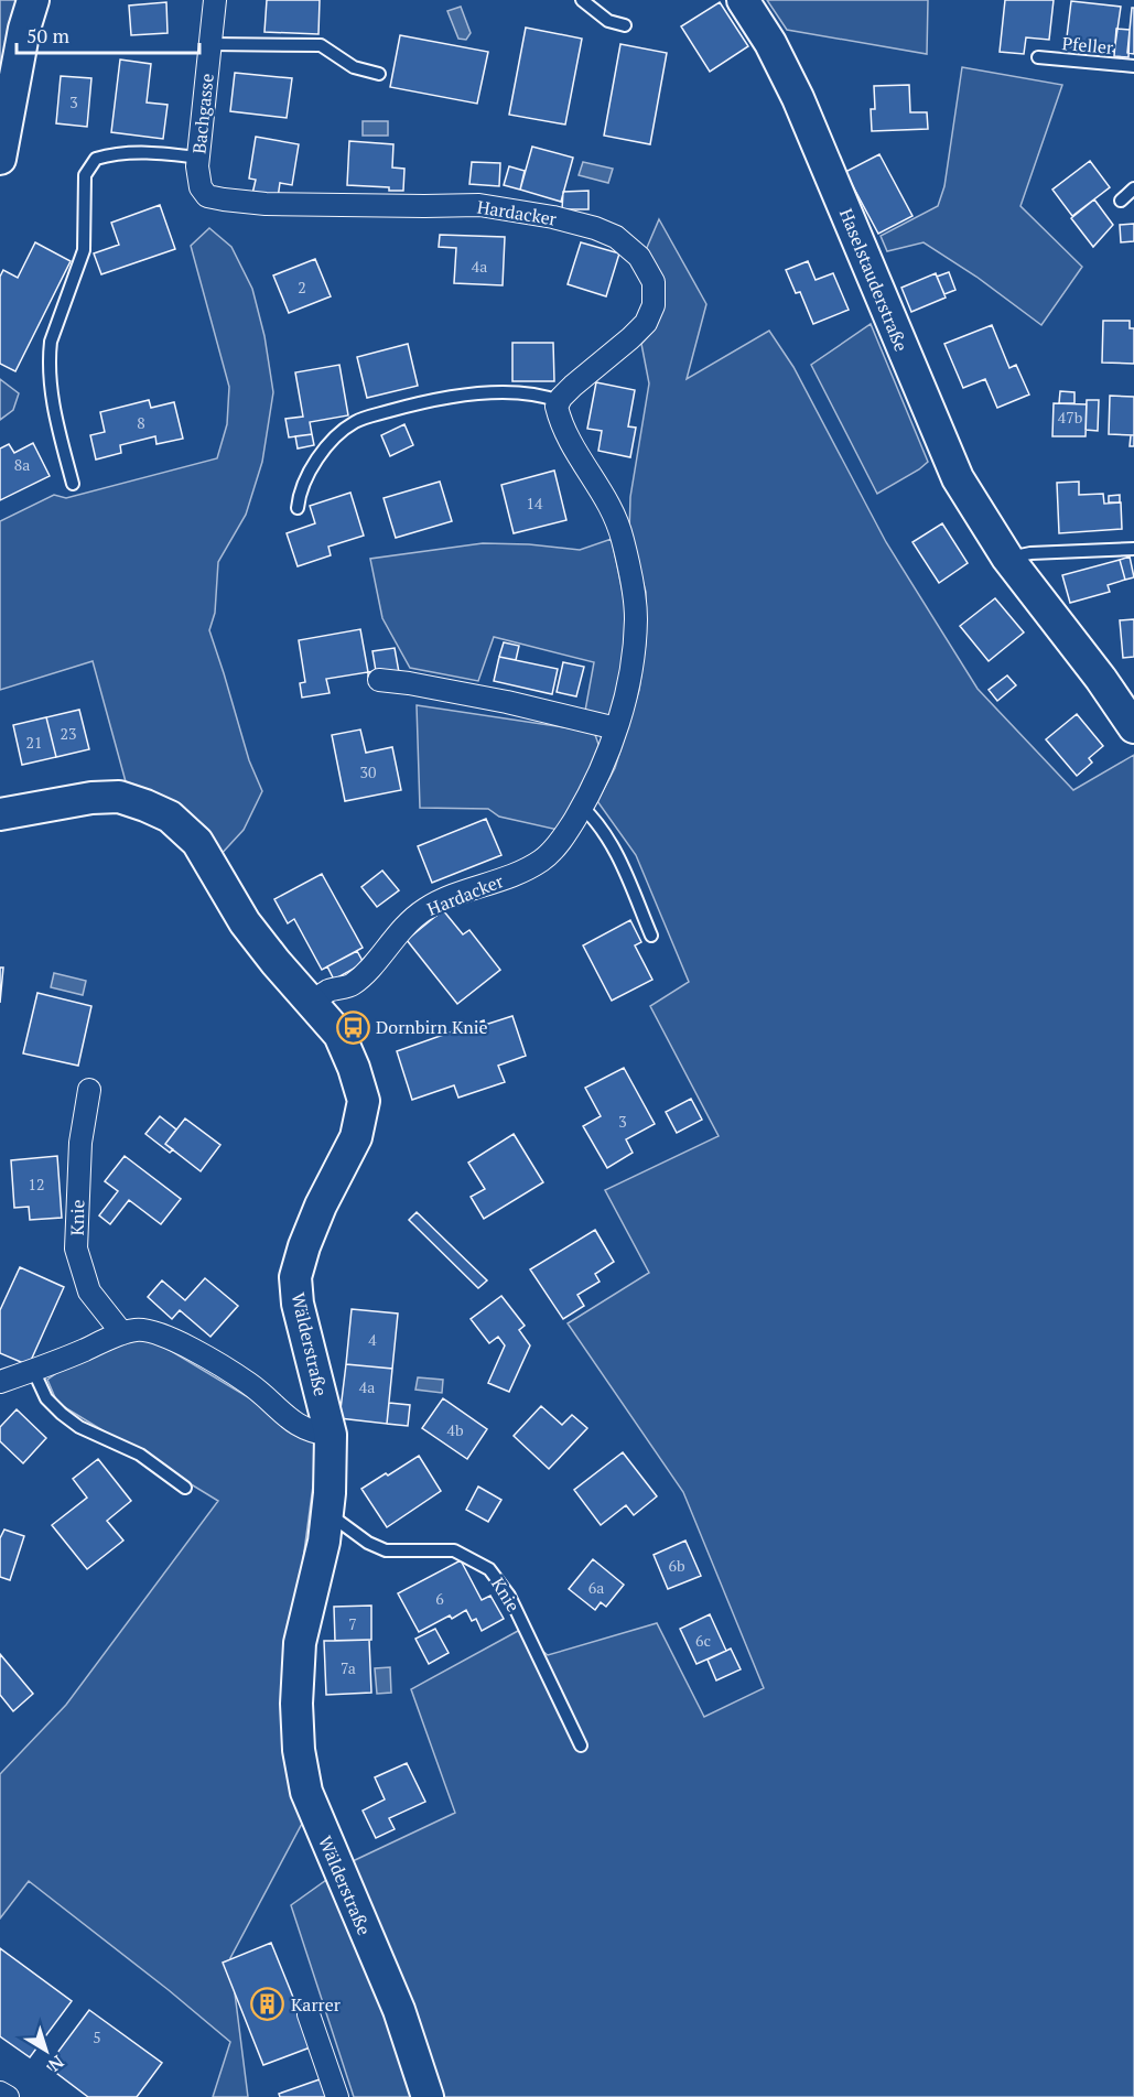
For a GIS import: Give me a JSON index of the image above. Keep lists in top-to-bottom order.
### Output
{
  "streets": {
    "street": [
      "Bachgasse",
      "Hardacker",
      "Haselstauderstraße",
      "Knie",
      "Wälderstraße"
    ],
    "lane": ["Pfeller"]
  },
  "crossings": [
    ["Bachgasse", "Hardacker"],
    ["Hardacker", "Wälderstraße"],
    ["Knie", "Wälderstraße"]
  ],
  "places": {
    "bus stop": ["Dornbirn Knie"],
    "building": ["Karrer"]
  },
  "house_numbers": [
    "3",
    "4a",
    "2",
    "47b",
    "8",
    "8a",
    "14",
    "23",
    "21",
    "30",
    "3",
    "12",
    "4",
    "4a",
    "4b",
    "6b",
    "6a",
    "6",
    "7",
    "6c",
    "7a",
    "5"
  ],
  "scale_bar": "50 m",
  "north": "bottom right"
}
